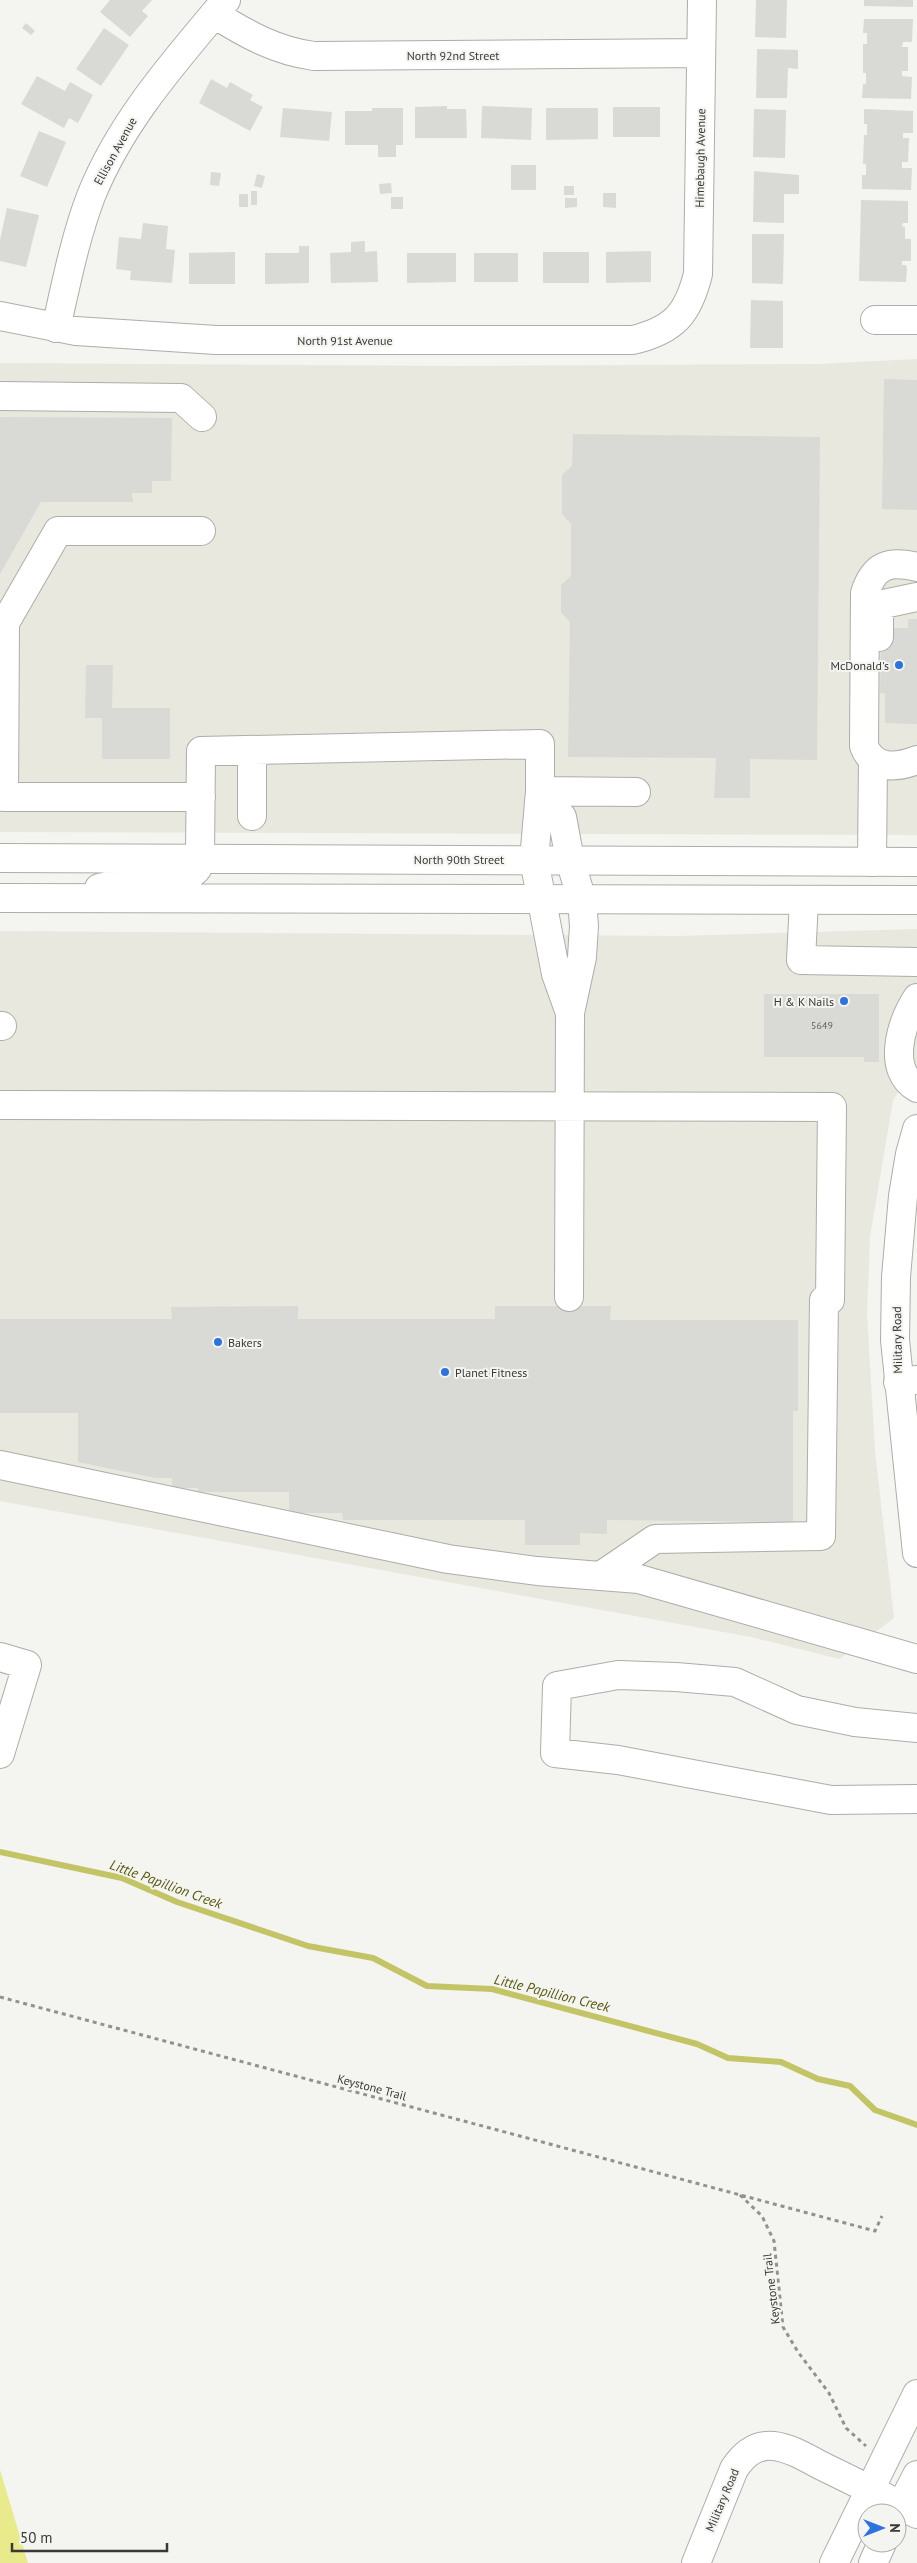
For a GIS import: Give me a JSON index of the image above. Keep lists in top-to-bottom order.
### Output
{
  "streets": {
    "main road": [
      "North 92nd Street",
      "Ellison Avenue",
      "Himebaugh Avenue",
      "North 91st Avenue",
      "North 90th Street",
      "Military Road"
    ],
    "path": ["Keystone Trail"]
  },
  "crossings": [
    ["North 92nd Street", "Ellison Avenue"],
    ["North 92nd Street", "Himebaugh Avenue"],
    ["Ellison Avenue", "North 91st Avenue"],
    ["Himebaugh Avenue", "North 91st Avenue"]
  ],
  "water": ["Little Papillion Creek"],
  "places": [
    "McDonald's",
    "H & K Nails",
    "Bakers",
    "Planet Fitness"
  ],
  "house_numbers": ["5649"],
  "scale_bar": "50 m",
  "north": "right"
}
